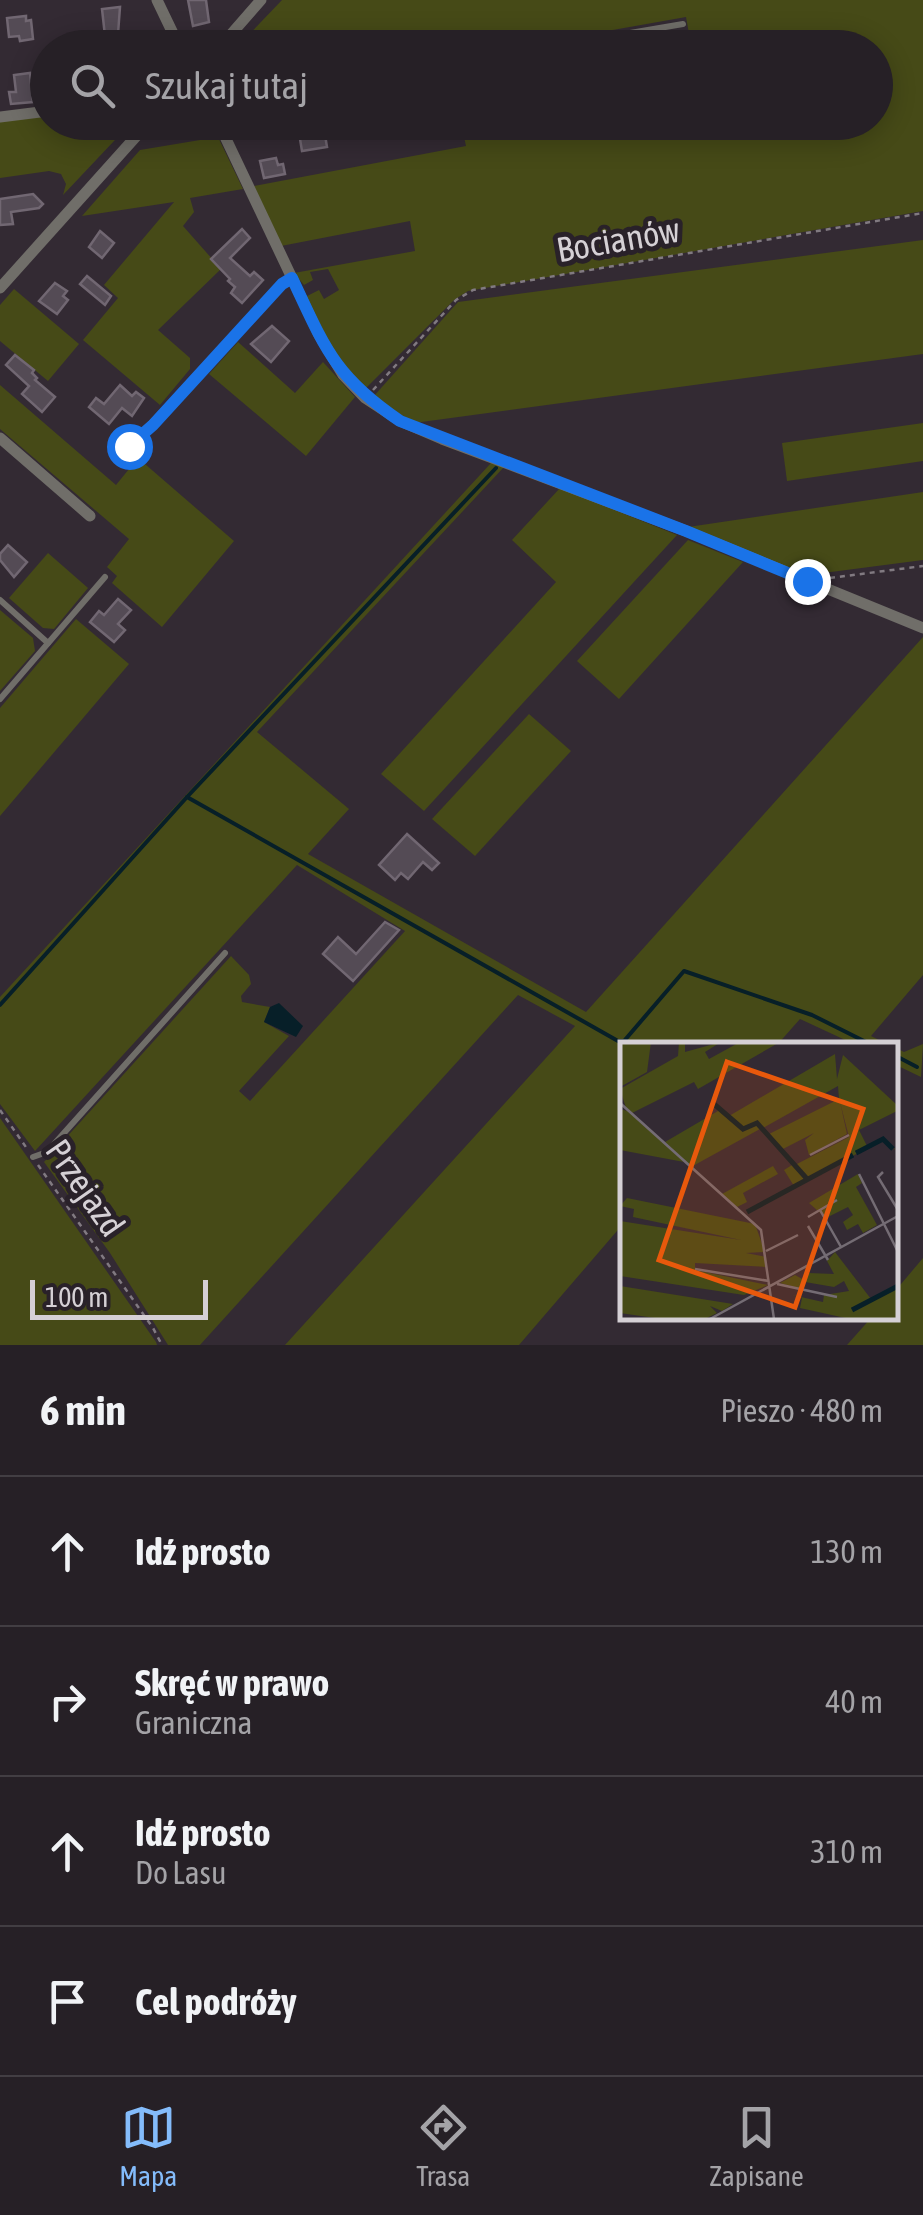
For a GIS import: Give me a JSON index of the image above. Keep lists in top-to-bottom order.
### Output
{
  "streets": {
    "path": ["Bocianów", "Przejazd"]
  },
  "scale_bar": "100 m",
  "page": {
    "search": "Szukaj tutaj",
    "scale": "100 m",
    "heading": ["6 min", "Pieszo · 480 m"],
    "list": [
      ["Idź prosto", "130 m"],
      ["Skręć w prawo", "Graniczna", "40 m"],
      ["Idź prosto", "Do Lasu", "310 m"],
      "Cel podróży"
    ],
    "nav": ["Mapa", "Trasa", "Zapisane"]
  }
}
